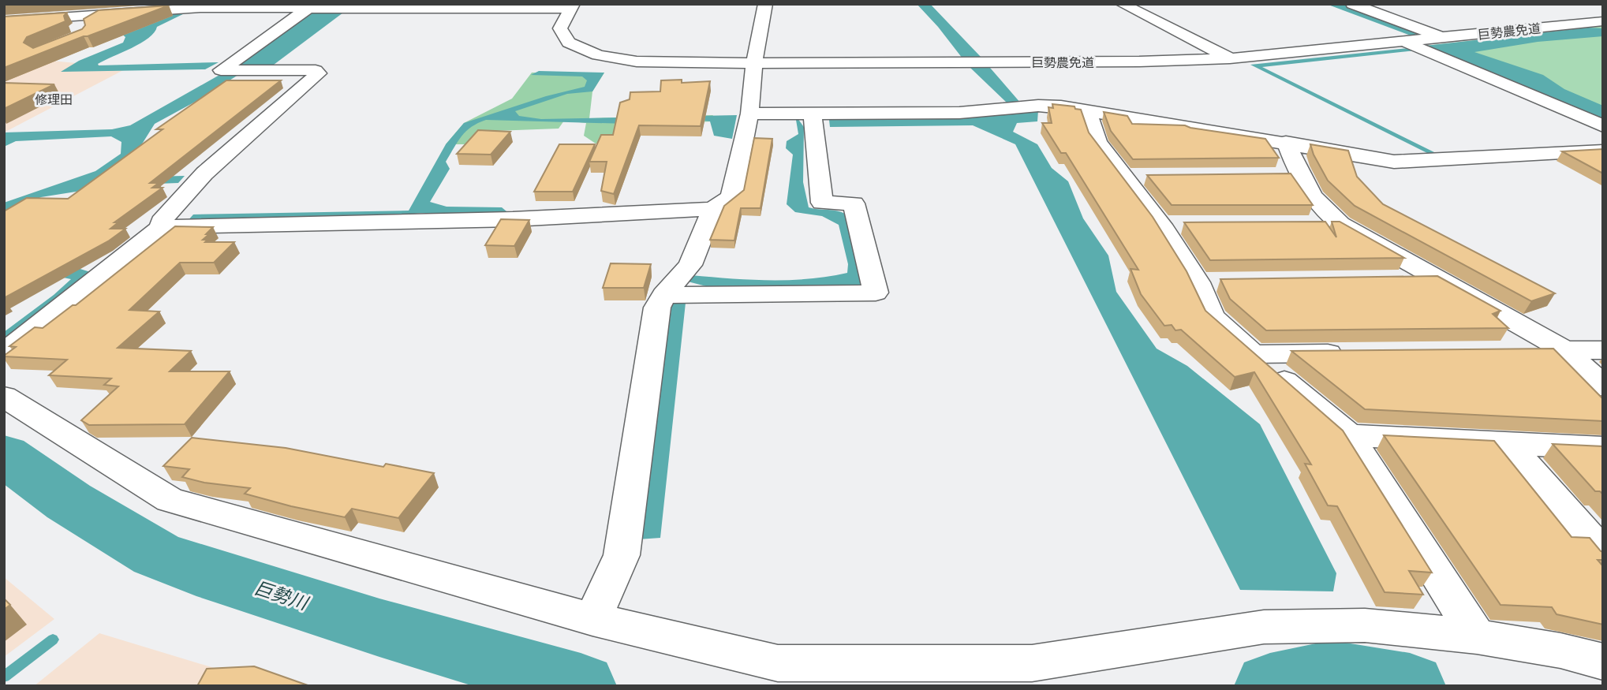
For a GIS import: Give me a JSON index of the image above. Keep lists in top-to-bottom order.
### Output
{
  "streets": {
    "street": ["巨勢農免道"]
  },
  "districts": ["修理田"],
  "water": ["巨勢川"]
}
